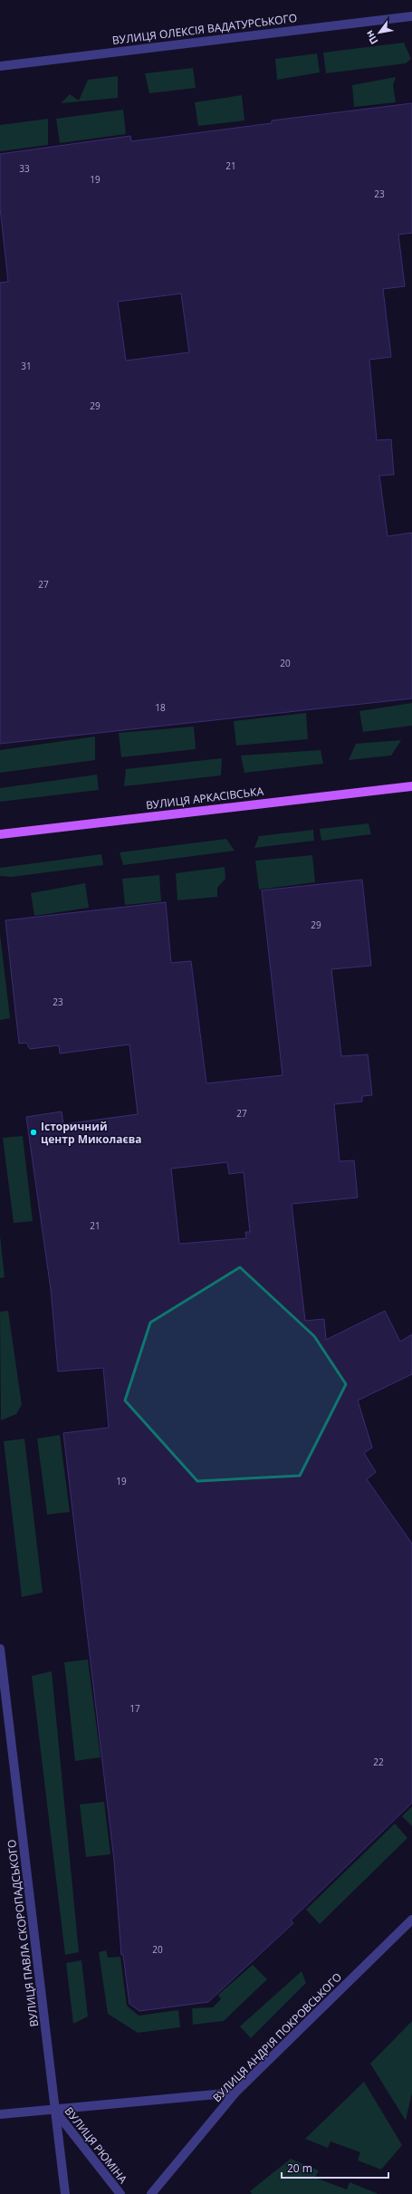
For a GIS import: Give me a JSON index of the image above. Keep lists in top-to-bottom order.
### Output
{
  "streets": {
    "main road": ["ВУЛИЦЯ АРКАСІВСЬКА"],
    "street": [
      "ВУЛИЦЯ ОЛЕКСІЯ ВАДАТУРСЬКОГО",
      "ВУЛИЦЯ ПАВЛА СКОРОПАДСЬКОГО",
      "ВУЛИЦЯ АНДРІЯ ПОКРОВСЬКОГО",
      "ВУЛИЦЯ РЮМІНА"
    ]
  },
  "crossings": [
    ["ВУЛИЦЯ ПАВЛА СКОРОПАДСЬКОГО", "ВУЛИЦЯ РЮМІНА"]
  ],
  "places": ["Історичний центр Миколаєва"],
  "house_numbers": [
    "21",
    "33",
    "19",
    "23",
    "31",
    "29",
    "27",
    "20",
    "18",
    "29",
    "23",
    "27",
    "21",
    "19",
    "17",
    "22",
    "20"
  ],
  "scale_bar": "20 m",
  "north": "bottom left"
}
